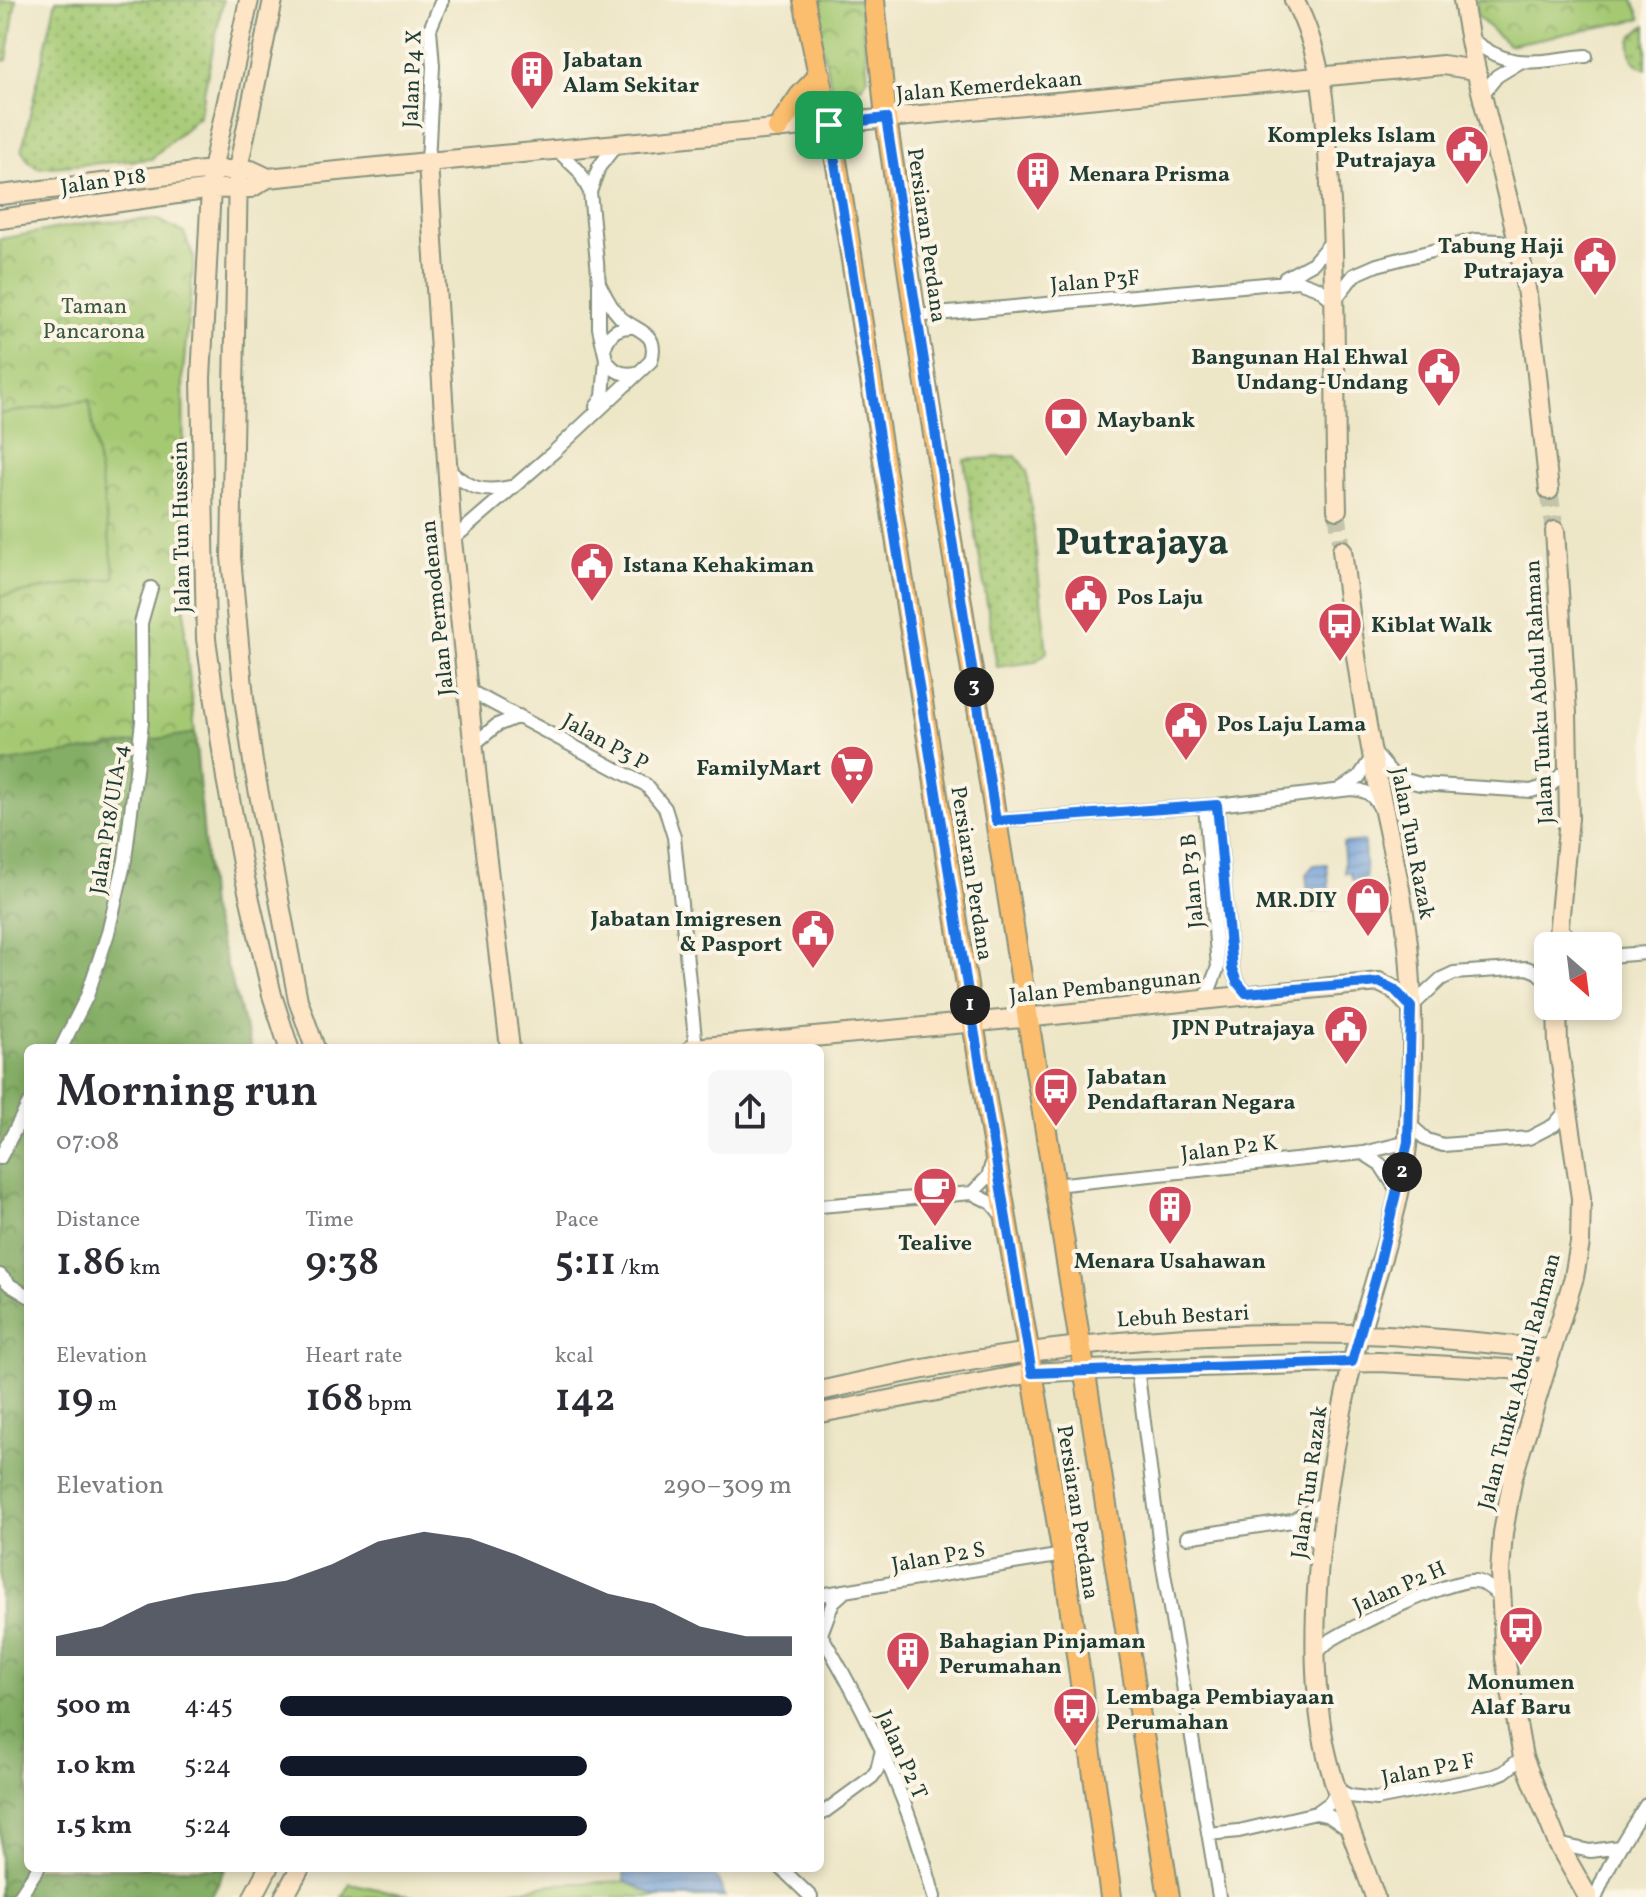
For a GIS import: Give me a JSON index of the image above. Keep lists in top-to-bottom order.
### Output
{
  "streets": {
    "main road": ["Persiaran Perdana"],
    "street": [
      "Jalan P4 X",
      "Jalan Kemerdekaan",
      "Jalan P18",
      "Jalan P3F",
      "Jalan Tun Hussein",
      "Jalan Permodenan",
      "Jalan Tunku Abdul Rahman",
      "Jalan P3 P",
      "Jalan P18/UIA-4",
      "Jalan Tun Razak",
      "Jalan P3 B",
      "Jalan Pembangunan",
      "Jalan P2 K",
      "Lebuh Bestari",
      "Jalan P2 S",
      "Jalan P2 H",
      "Jalan P2 T",
      "Jalan P2 F"
    ]
  },
  "crossings": [
    ["Jalan P4 X", "Jalan Kemerdekaan"],
    ["Jalan P4 X", "Jalan Permodenan"],
    ["Jalan Kemerdekaan", "Jalan P18"],
    ["Jalan Kemerdekaan", "Persiaran Perdana"],
    ["Jalan Kemerdekaan", "Jalan Tun Hussein"],
    ["Jalan Kemerdekaan", "Jalan Permodenan"],
    ["Jalan P18", "Jalan Tun Hussein"],
    ["Persiaran Perdana", "Jalan P3F"],
    ["Persiaran Perdana", "Jalan Pembangunan"],
    ["Persiaran Perdana", "Jalan P2 K"],
    ["Persiaran Perdana", "Lebuh Bestari"],
    ["Persiaran Perdana", "Jalan P2 S"],
    ["Jalan Permodenan", "Jalan P3 P"],
    ["Jalan Tunku Abdul Rahman", "Jalan Tun Razak"],
    ["Jalan Tunku Abdul Rahman", "Lebuh Bestari"],
    ["Jalan Tunku Abdul Rahman", "Jalan P2 H"],
    ["Jalan Tunku Abdul Rahman", "Jalan P2 F"],
    ["Jalan Tun Razak", "Jalan P3 B"],
    ["Jalan Tun Razak", "Jalan Pembangunan"],
    ["Jalan Tun Razak", "Jalan P2 K"],
    ["Jalan Tun Razak", "Lebuh Bestari"],
    ["Jalan Tun Razak", "Jalan P2 H"],
    ["Jalan Tun Razak", "Jalan P2 F"],
    ["Jalan P3 B", "Jalan Pembangunan"],
    ["Jalan P2 H", "Jalan P2 F"]
  ],
  "districts": ["Putrajaya"],
  "parks": ["Taman Pancarona"],
  "places": {
    "building": [
      "Jabatan Alam Sekitar",
      "Menara Prisma",
      "Menara Usahawan",
      "Bahagian Pinjaman Perumahan"
    ],
    "public building": [
      "Kompleks Islam Putrajaya",
      "Tabung Haji Putrajaya",
      "Bangunan Hal Ehwal Undang-Undang",
      "Istana Kehakiman",
      "Pos Laju",
      "Pos Laju Lama",
      "Jabatan Imigresen & Pasport",
      "JPN Putrajaya"
    ],
    "bank": ["Maybank"],
    "bus stop": [
      "Kiblat Walk",
      "Jabatan Pendaftaran Negara",
      "Monumen Alaf Baru",
      "Lembaga Pembiayaan Perumahan"
    ],
    "supermarket": ["FamilyMart"],
    "shop": ["MR.DIY"],
    "cafe": ["Tealive"]
  },
  "north": "bottom right",
  "page": {
    "pins": ["3", "1", "2"],
    "heading": ["Morning run", "07:08"],
    "stats": [
      ["Distance", "1.86 km"],
      ["Time", "9:38"],
      ["Pace", "5:11 /km"],
      ["Elevation", "19 m"],
      ["Heart rate", "168 bpm"],
      ["kcal", "142"]
    ],
    "chart": ["Elevation", "290–309 m"],
    "list": [
      {
        "name": "500 m",
        "note": "4:45"
      },
      {
        "name": "1.0 km",
        "note": "5:24"
      },
      {
        "name": "1.5 km",
        "note": "5:24"
      }
    ]
  }
}
